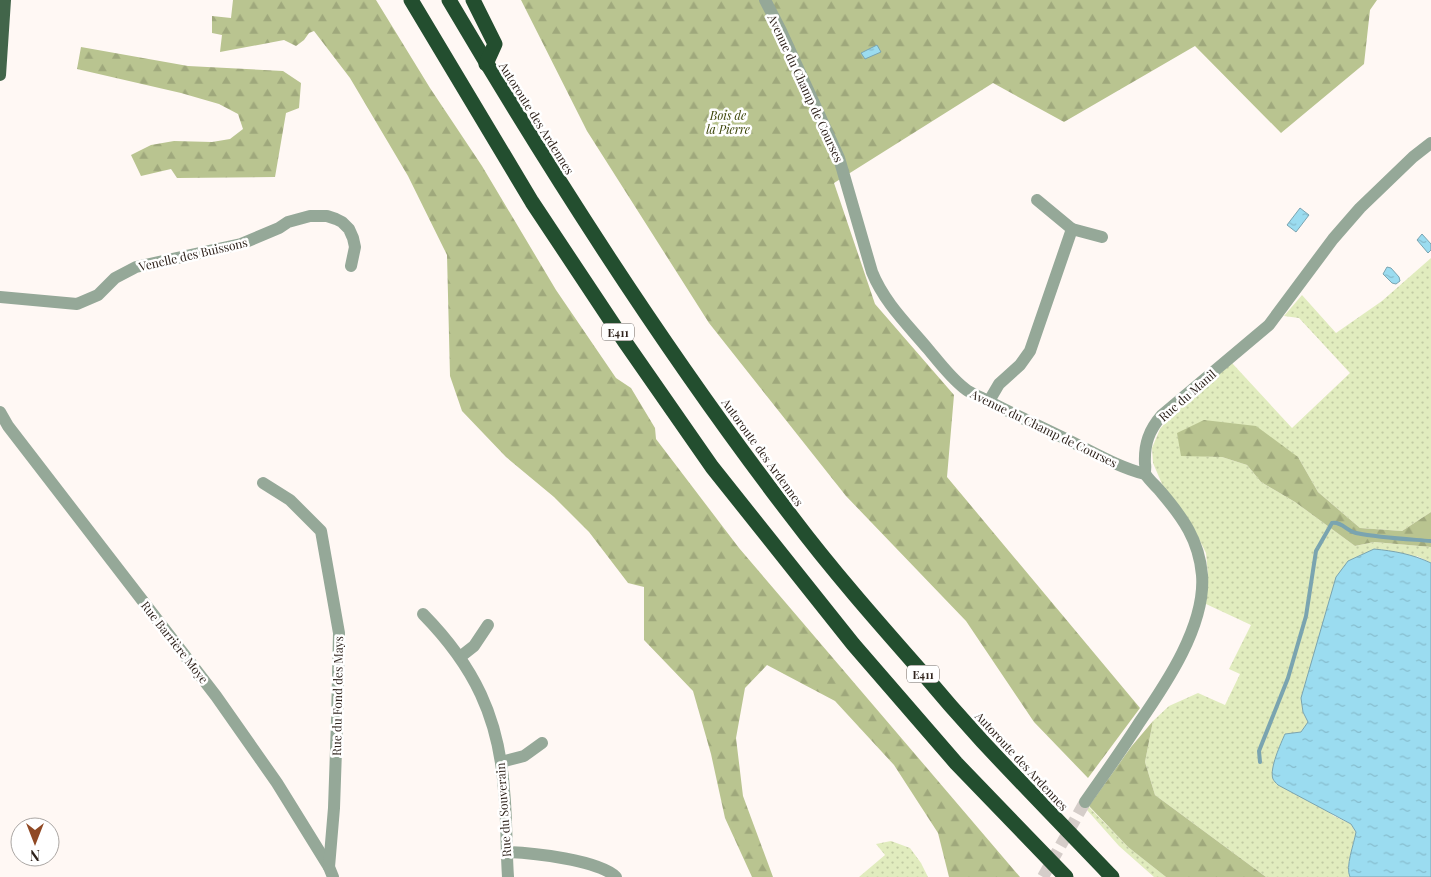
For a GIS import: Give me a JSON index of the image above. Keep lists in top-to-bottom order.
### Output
{
  "streets": {
    "highway": ["Autoroute des Ardennes", "E411"],
    "street": [
      "Avenue du Champ de Courses",
      "Venelle des Buissons",
      "Rue du Manil",
      "Rue Barrière Moye",
      "Rue du Fond des Mays",
      "Rue du Souverain"
    ]
  },
  "crossings": [
    ["Avenue du Champ de Courses", "Rue du Manil"],
    ["Rue Barrière Moye", "Rue du Fond des Mays"]
  ],
  "parks": ["Bois de la Pierre"],
  "north": "bottom"
}
